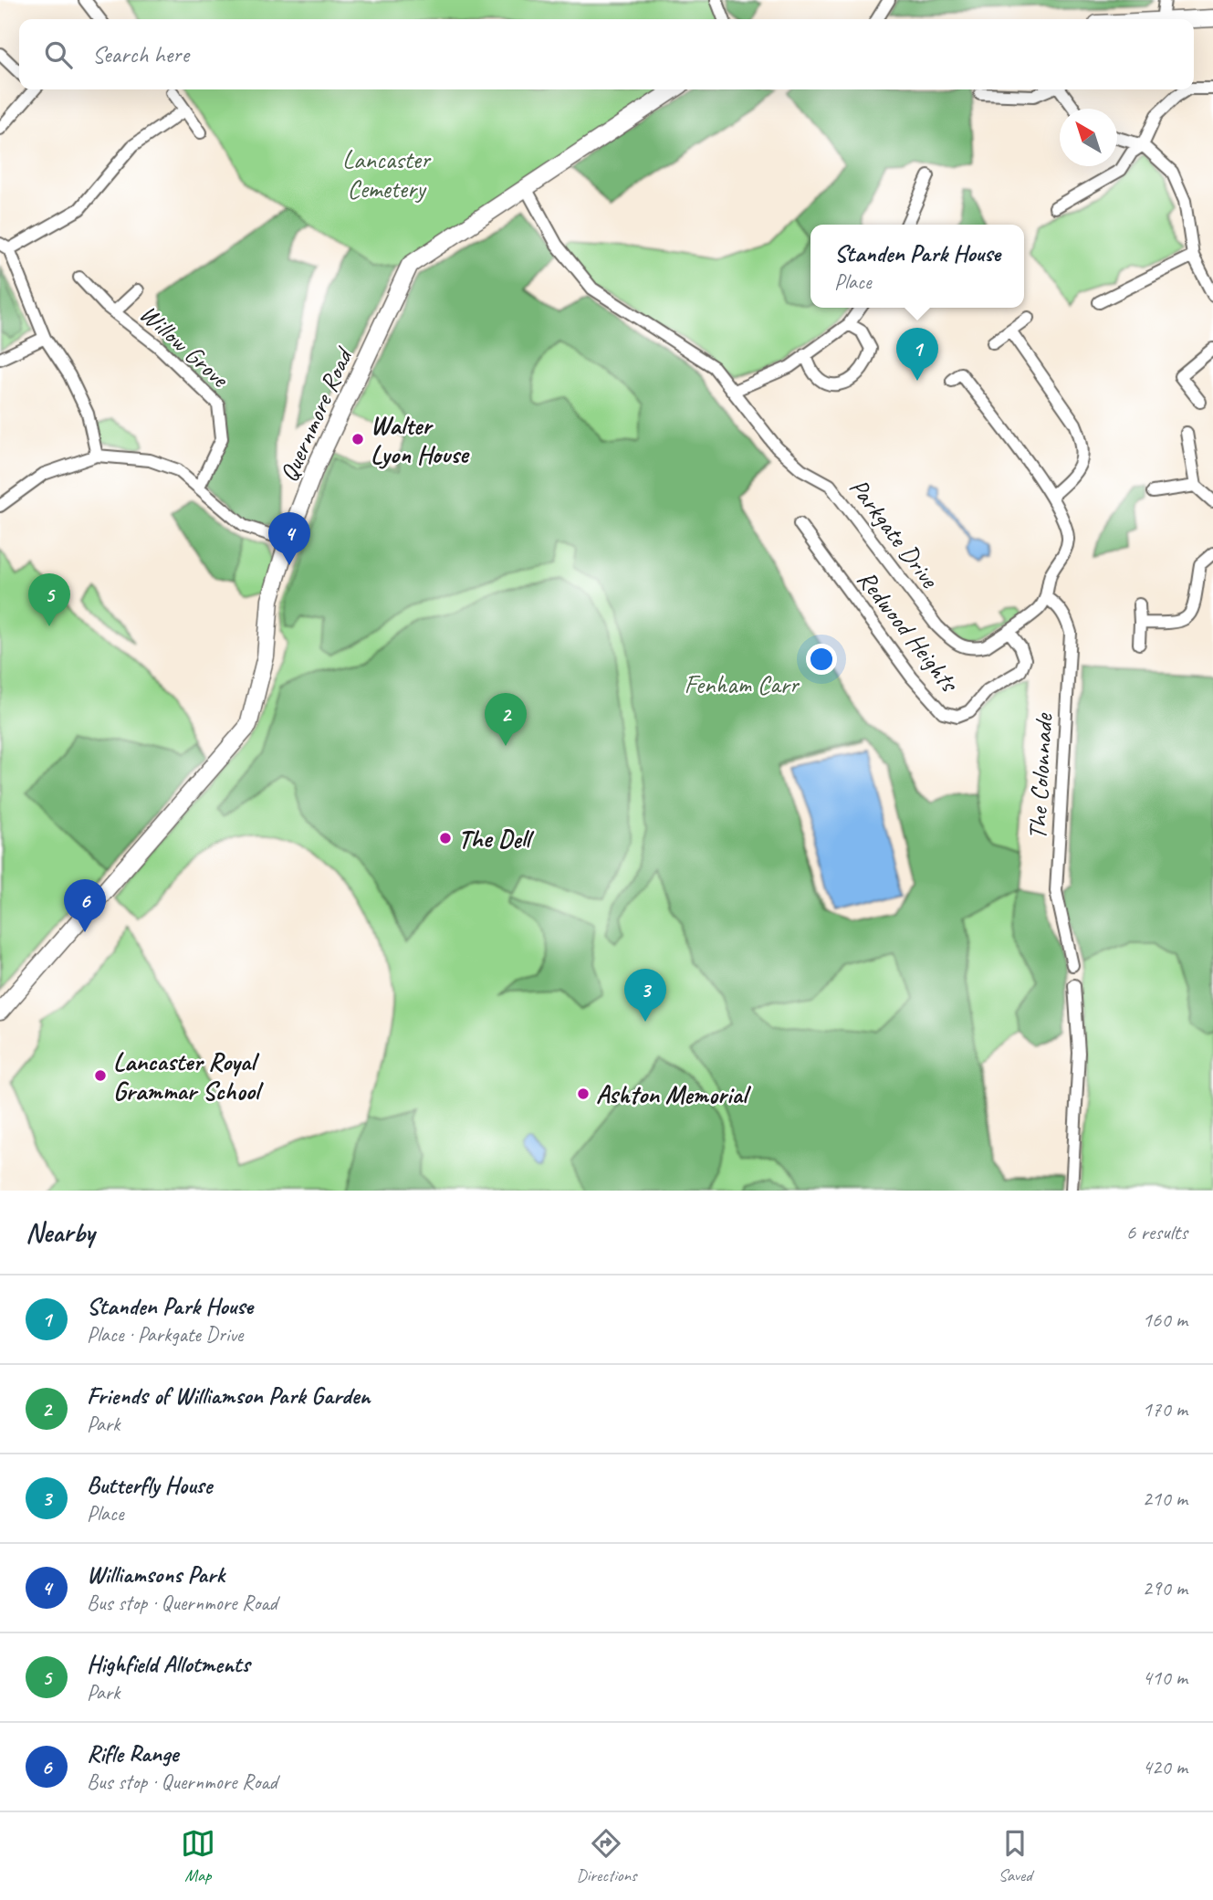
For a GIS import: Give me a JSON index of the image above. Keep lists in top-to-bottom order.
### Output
{
  "streets": {
    "street": [
      "Willow Grove",
      "Quernmore Road",
      "Parkgate Drive",
      "Redwood Heights",
      "The Colonnade"
    ]
  },
  "crossings": [
    ["Quernmore Road", "Parkgate Drive"],
    ["Parkgate Drive", "Redwood Heights"],
    ["Parkgate Drive", "The Colonnade"]
  ],
  "parks": ["Lancaster Cemetery", "Fenham Carr"],
  "places": [
    "Walter Lyon House",
    "The Dell",
    "Lancaster Royal Grammar School",
    "Ashton Memorial"
  ],
  "north": "top left",
  "page": {
    "search": "Search here",
    "popup": ["Standen Park House", "Place"],
    "pins": [
      "1",
      "4",
      "5",
      "2",
      "6",
      "3"
    ],
    "heading": ["Nearby", "6 results"],
    "list": [
      {
        "mark": "1",
        "name": "Standen Park House",
        "note": "Place · Parkgate Drive",
        "value": "160 m"
      },
      {
        "mark": "2",
        "name": "Friends of Williamson Park Garden",
        "note": "Park",
        "value": "170 m"
      },
      {
        "mark": "3",
        "name": "Butterfly House",
        "note": "Place",
        "value": "210 m"
      },
      {
        "mark": "4",
        "name": "Williamsons Park",
        "note": "Bus stop · Quernmore Road",
        "value": "290 m"
      },
      {
        "mark": "5",
        "name": "Highfield Allotments",
        "note": "Park",
        "value": "410 m"
      },
      {
        "mark": "6",
        "name": "Rifle Range",
        "note": "Bus stop · Quernmore Road",
        "value": "420 m"
      }
    ],
    "nav": ["Map", "Directions", "Saved"]
  }
}
